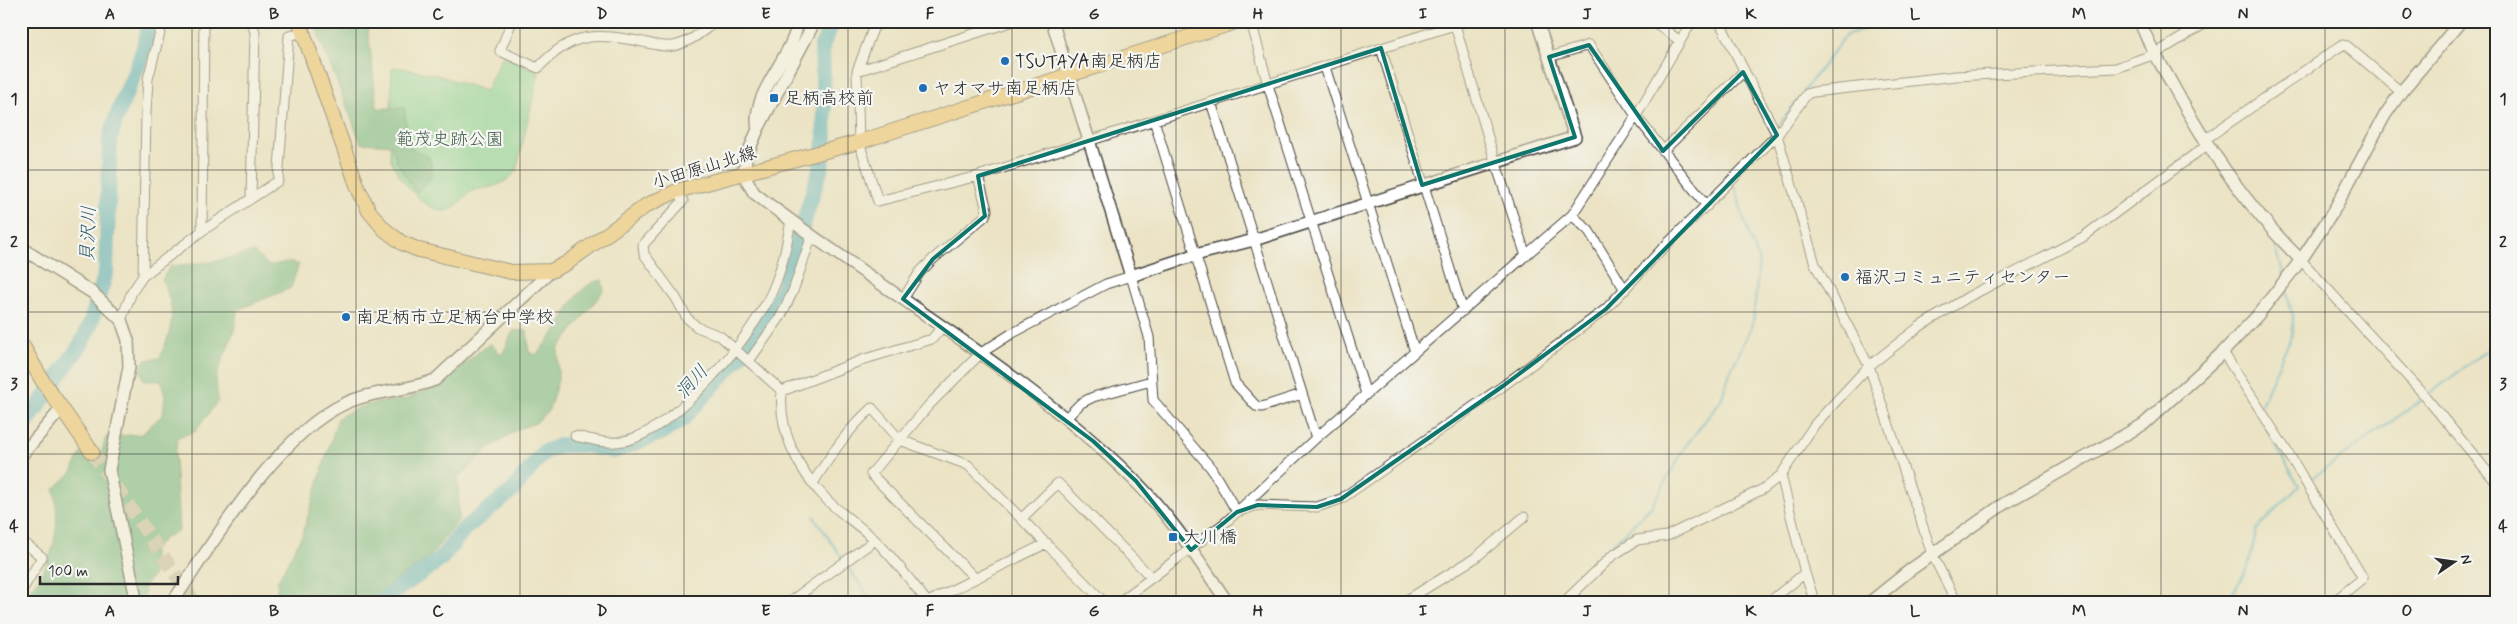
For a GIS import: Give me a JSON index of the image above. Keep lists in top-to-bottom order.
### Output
{
  "streets": {
    "main road": ["小田原山北線"]
  },
  "water": ["貝沢川", "洞川"],
  "parks": ["範茂史跡公園"],
  "places": {
    "other": [
      "TSUTAYA南足柄店",
      "ヤオマサ南足柄店",
      "福沢コミュニティセンター",
      "南足柄市立足柄台中学校"
    ],
    "transit": ["足柄高校前", "大川橋"]
  },
  "scale_bar": "100 m",
  "north": "right",
  "grid": {
    "columns": [
      "A",
      "B",
      "C",
      "D",
      "E",
      "F",
      "G",
      "H",
      "I",
      "J",
      "K",
      "L",
      "M",
      "N",
      "O"
    ],
    "rows": [
      "1",
      "2",
      "3",
      "4"
    ]
  }
}
